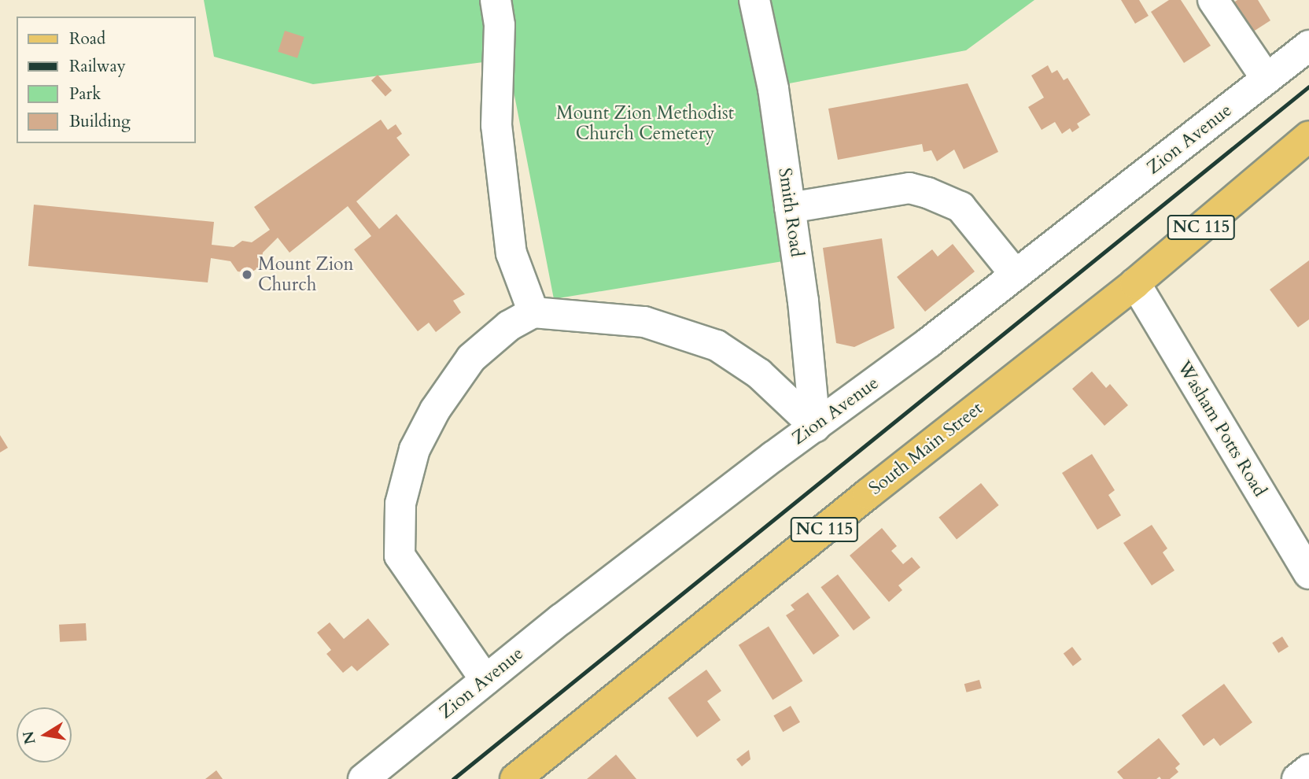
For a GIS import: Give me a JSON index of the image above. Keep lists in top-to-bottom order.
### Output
{
  "streets": {
    "main road": ["NC 115", "South Main Street"],
    "street": ["Zion Avenue", "Smith Road", "Washam Potts Road"]
  },
  "crossings": [
    ["Zion Avenue", "Smith Road"],
    ["Washam Potts Road", "South Main Street"]
  ],
  "parks": ["Mount Zion Methodist Church Cemetery"],
  "places": ["Mount Zion Church"],
  "legend": [
    "Road",
    "Railway",
    "Park",
    "Building"
  ],
  "north": "left"
}
